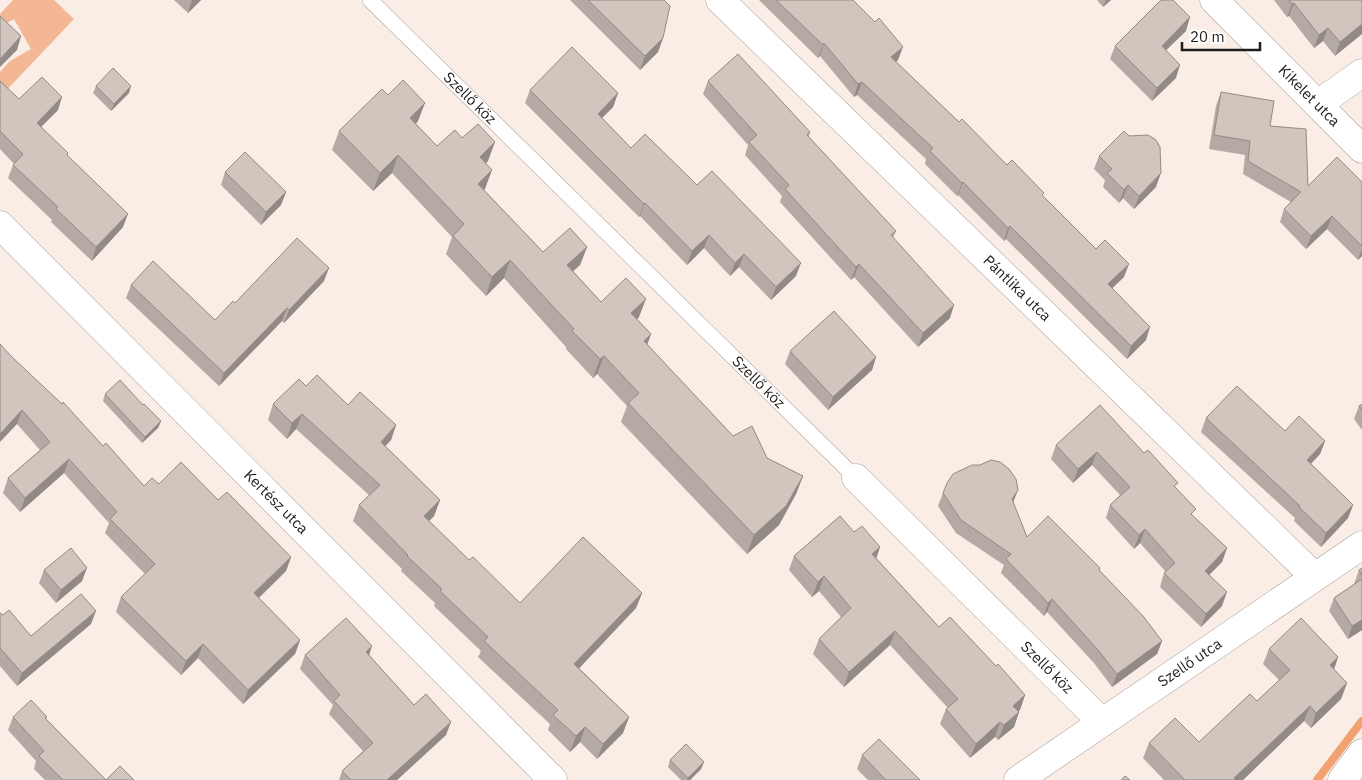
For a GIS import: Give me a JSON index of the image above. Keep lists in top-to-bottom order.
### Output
{
  "streets": {
    "street": [
      "Kikelet utca",
      "Szellő köz",
      "Pántlika utca",
      "Kertész utca",
      "Szellő utca"
    ]
  },
  "crossings": [
    ["Szellő köz", "Szellő utca"],
    ["Pántlika utca", "Szellő utca"]
  ],
  "scale_bar": "20 m"
}
